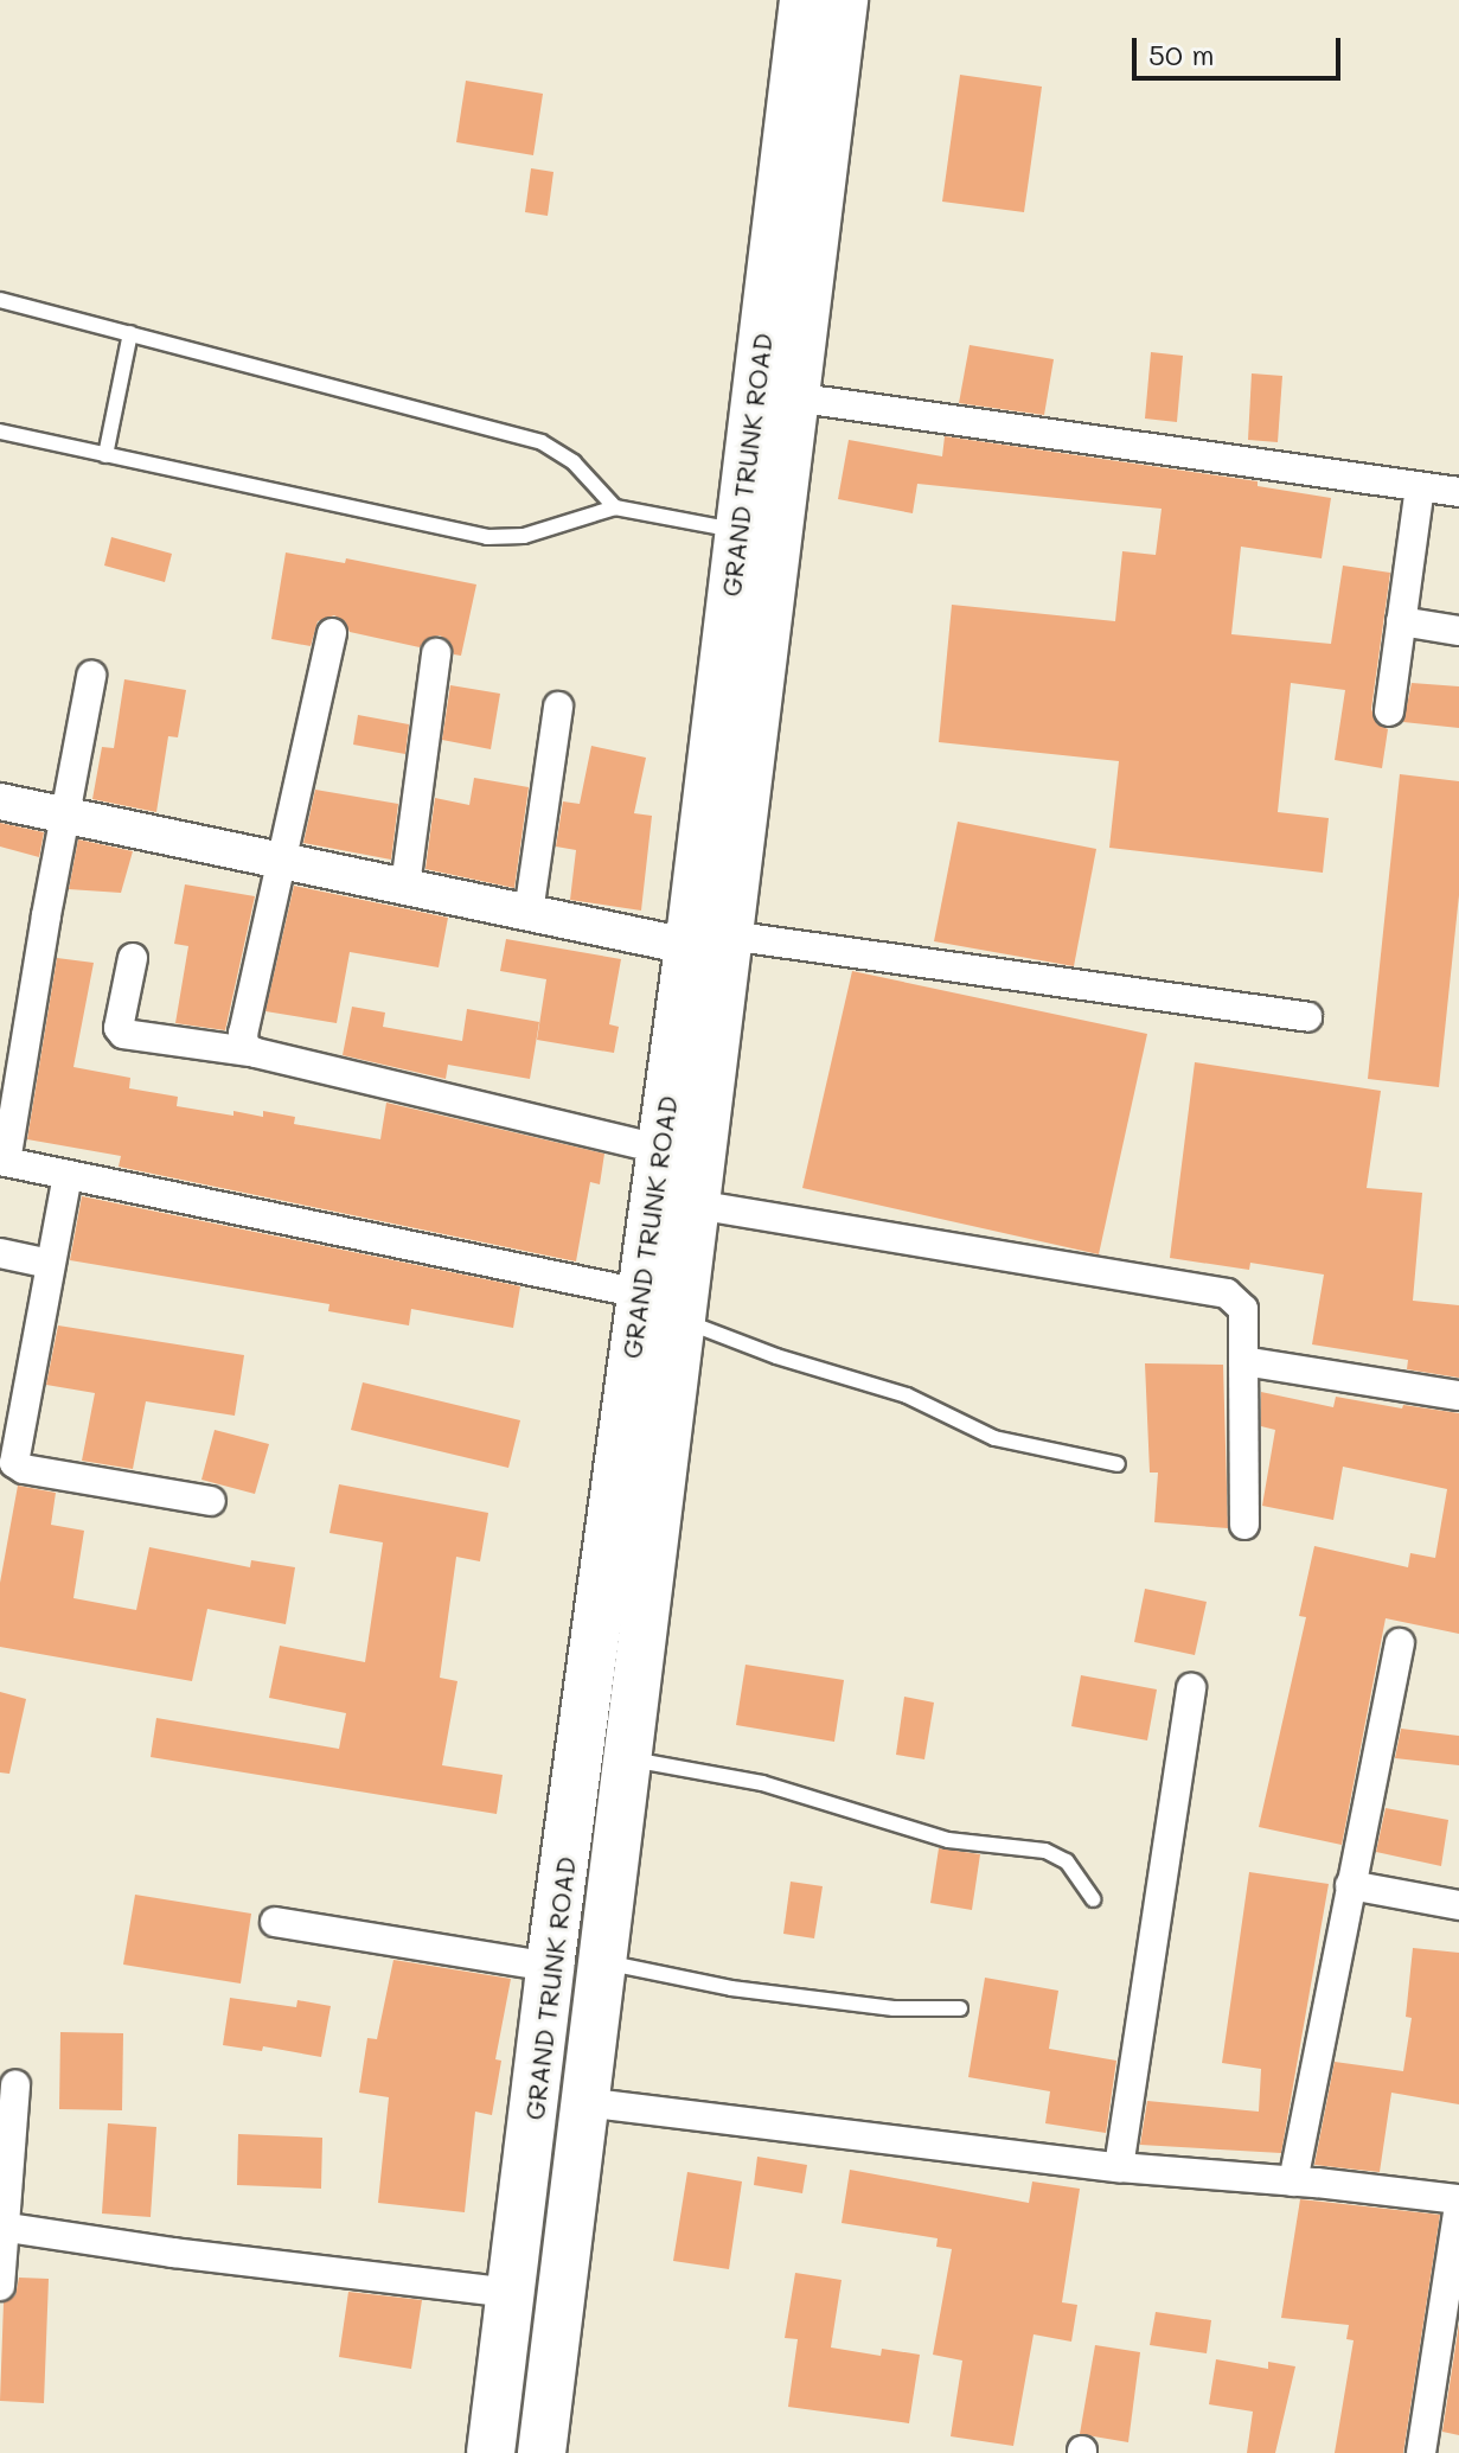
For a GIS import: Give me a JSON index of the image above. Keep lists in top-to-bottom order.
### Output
{
  "streets": {
    "highway": ["GRAND TRUNK ROAD"]
  },
  "scale_bar": "50 m"
}
